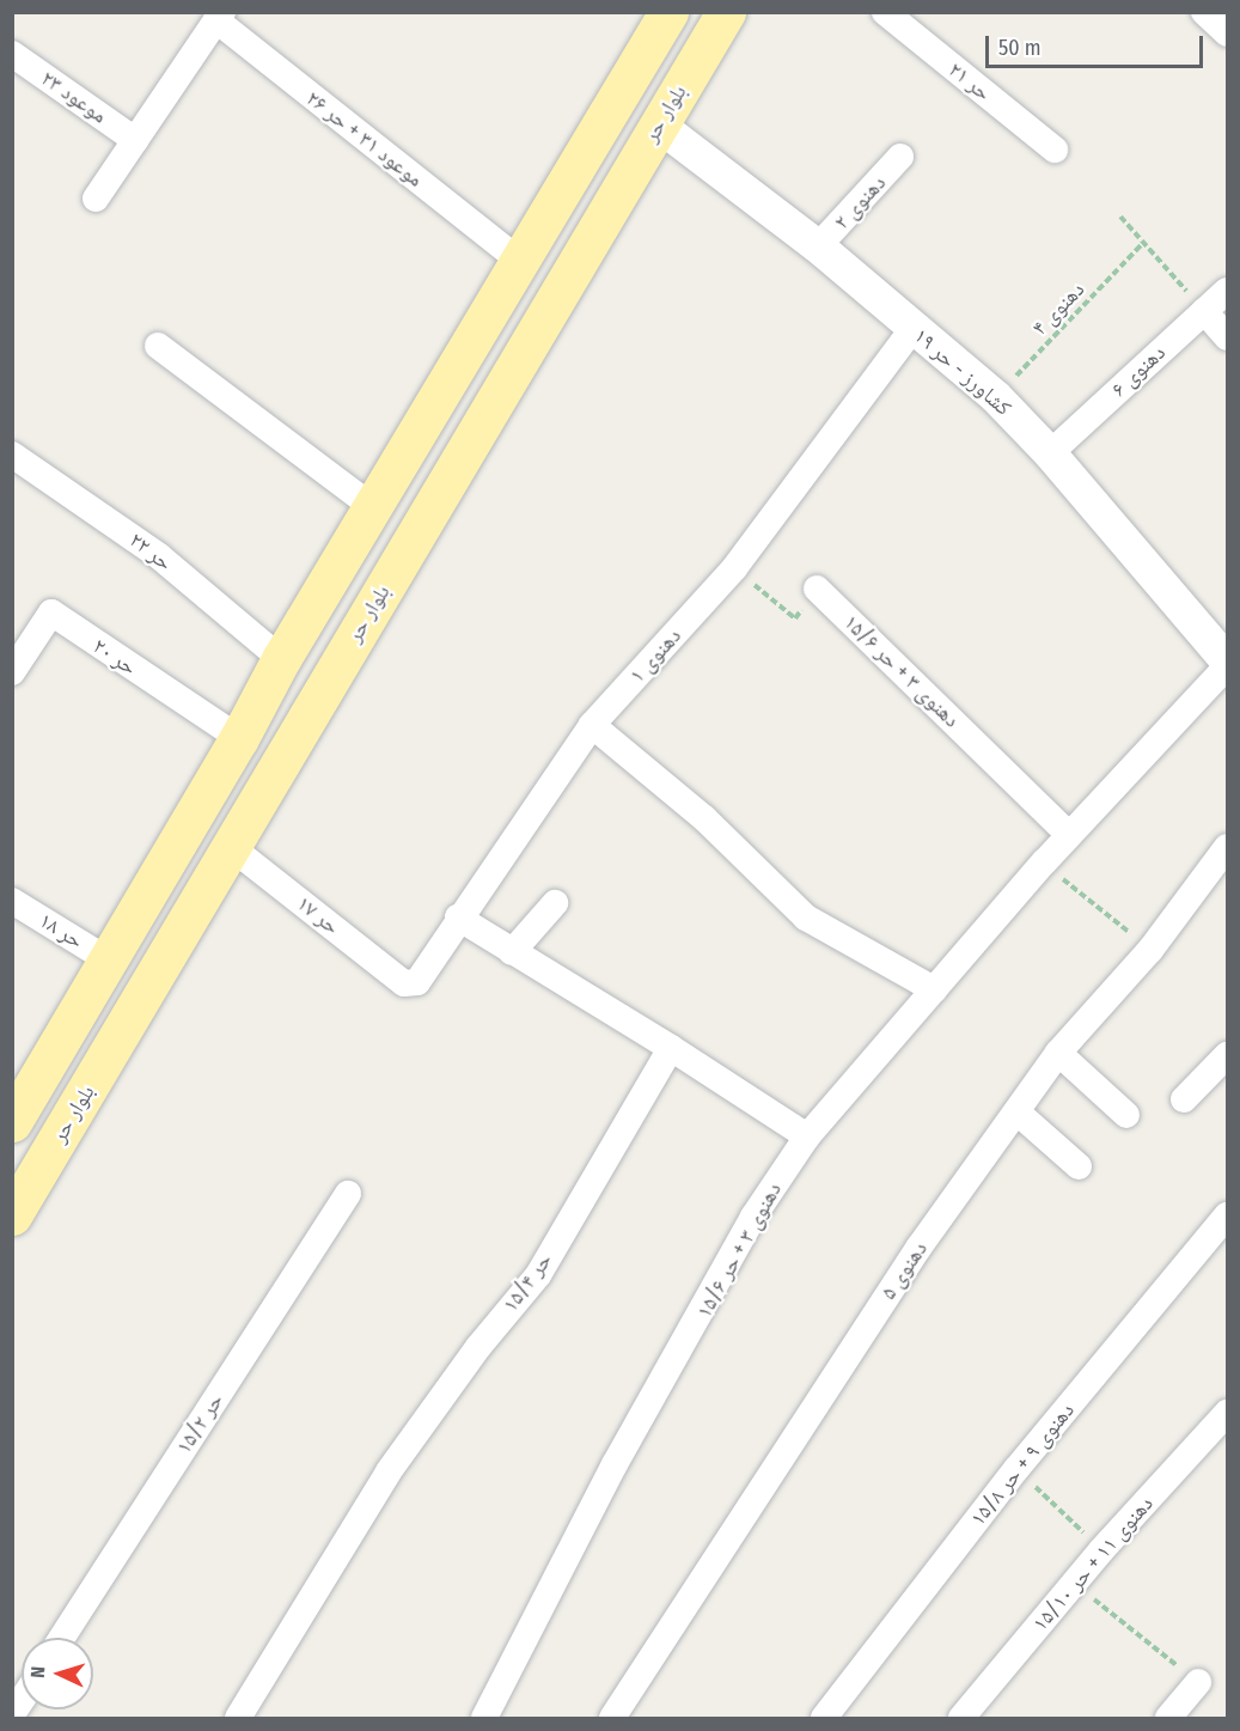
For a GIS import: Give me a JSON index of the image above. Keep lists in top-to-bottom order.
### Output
{
  "streets": {
    "main road": ["بلوار حر"],
    "street": [
      "حر ۲۱",
      "موعود ۲۳",
      "موعود ۳۱ + حر ۲۶",
      "دهنوی ۲",
      "دهنوی ۶",
      "کشاورز - حر ۱۹",
      "حر ۲۲",
      "دهنوی ۱",
      "حر ۲۰",
      "دهنوی ۳ + حر ۱۵/۶",
      "حر ۱۷",
      "حر ۱۸",
      "دهنوی ۵",
      "حر ۱۵/۴",
      "حر ۱۵/۲",
      "دهنوی ۹ + حر ۱۵/۸",
      "دهنوی ۱۱ + حر ۱۵/۱۰"
    ],
    "path": ["دهنوی ۴"]
  },
  "crossings": [
    ["بلوار حر", "کشاورز - حر ۱۹"],
    ["بلوار حر", "حر ۱۷"],
    ["دهنوی ۲", "کشاورز - حر ۱۹"],
    ["دهنوی ۴", "کشاورز - حر ۱۹"],
    ["دهنوی ۶", "کشاورز - حر ۱۹"],
    ["کشاورز - حر ۱۹", "دهنوی ۱"],
    ["دهنوی ۱", "حر ۱۷"]
  ],
  "scale_bar": "50 m",
  "north": "left"
}
